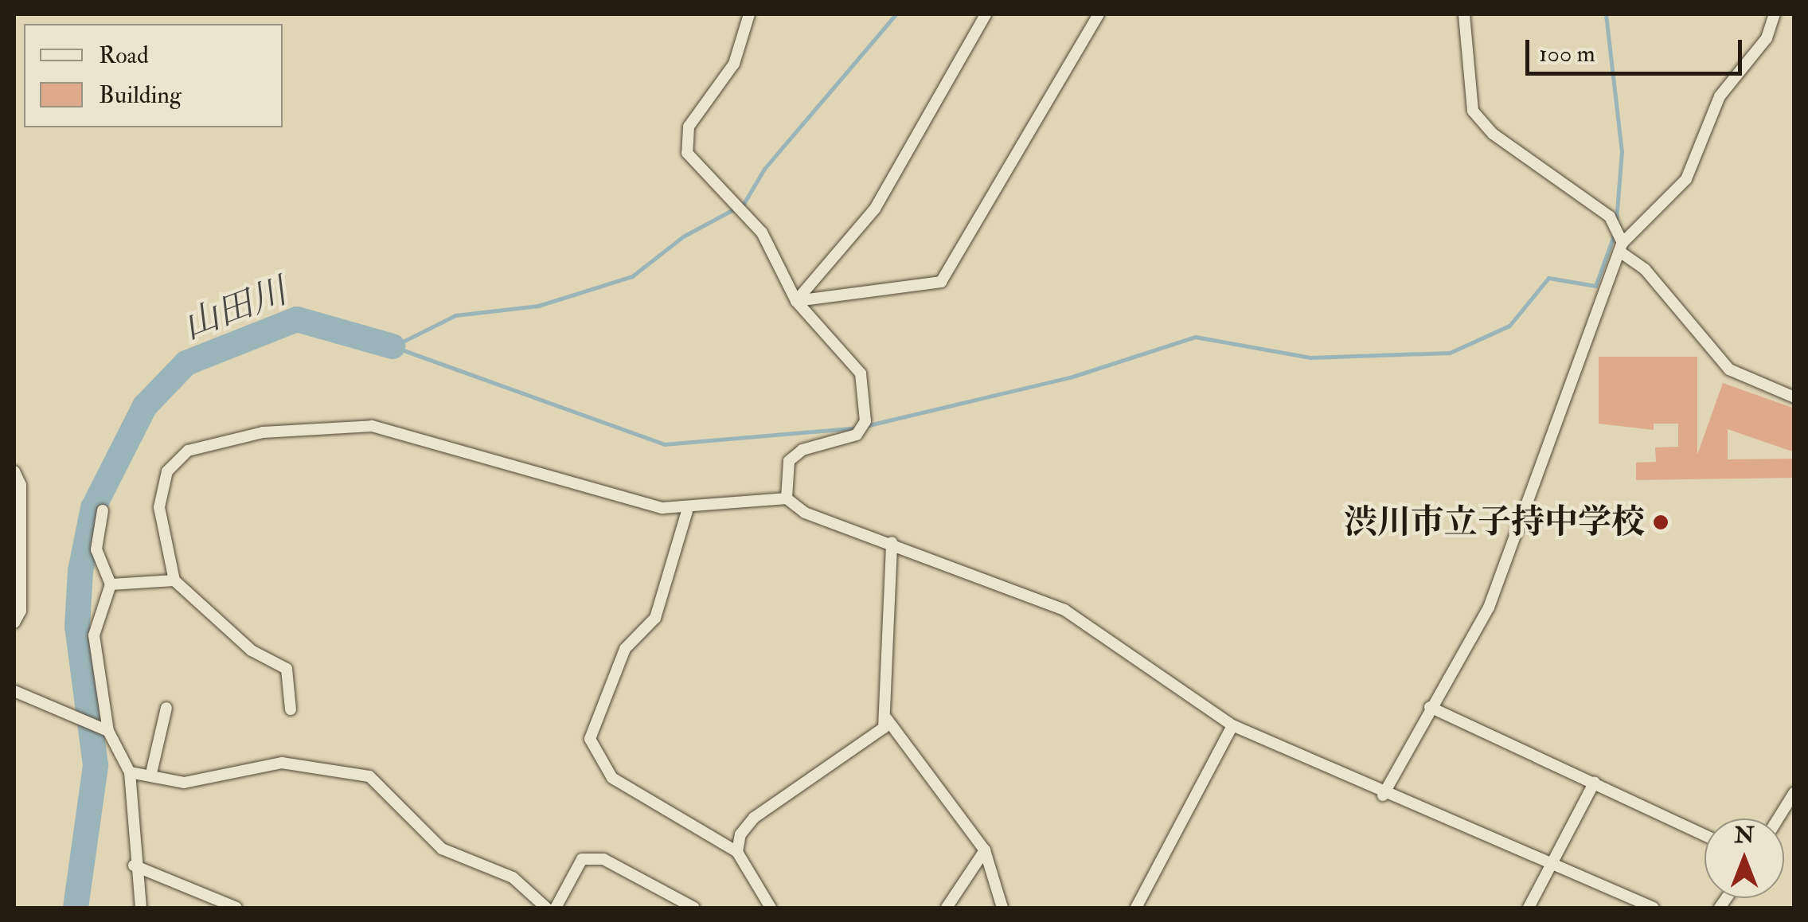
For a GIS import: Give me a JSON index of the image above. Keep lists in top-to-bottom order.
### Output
{
  "water": ["山田川"],
  "places": ["渋川市立子持中学校"],
  "legend": ["Road", "Building"],
  "scale_bar": "100 m",
  "north": "top"
}
